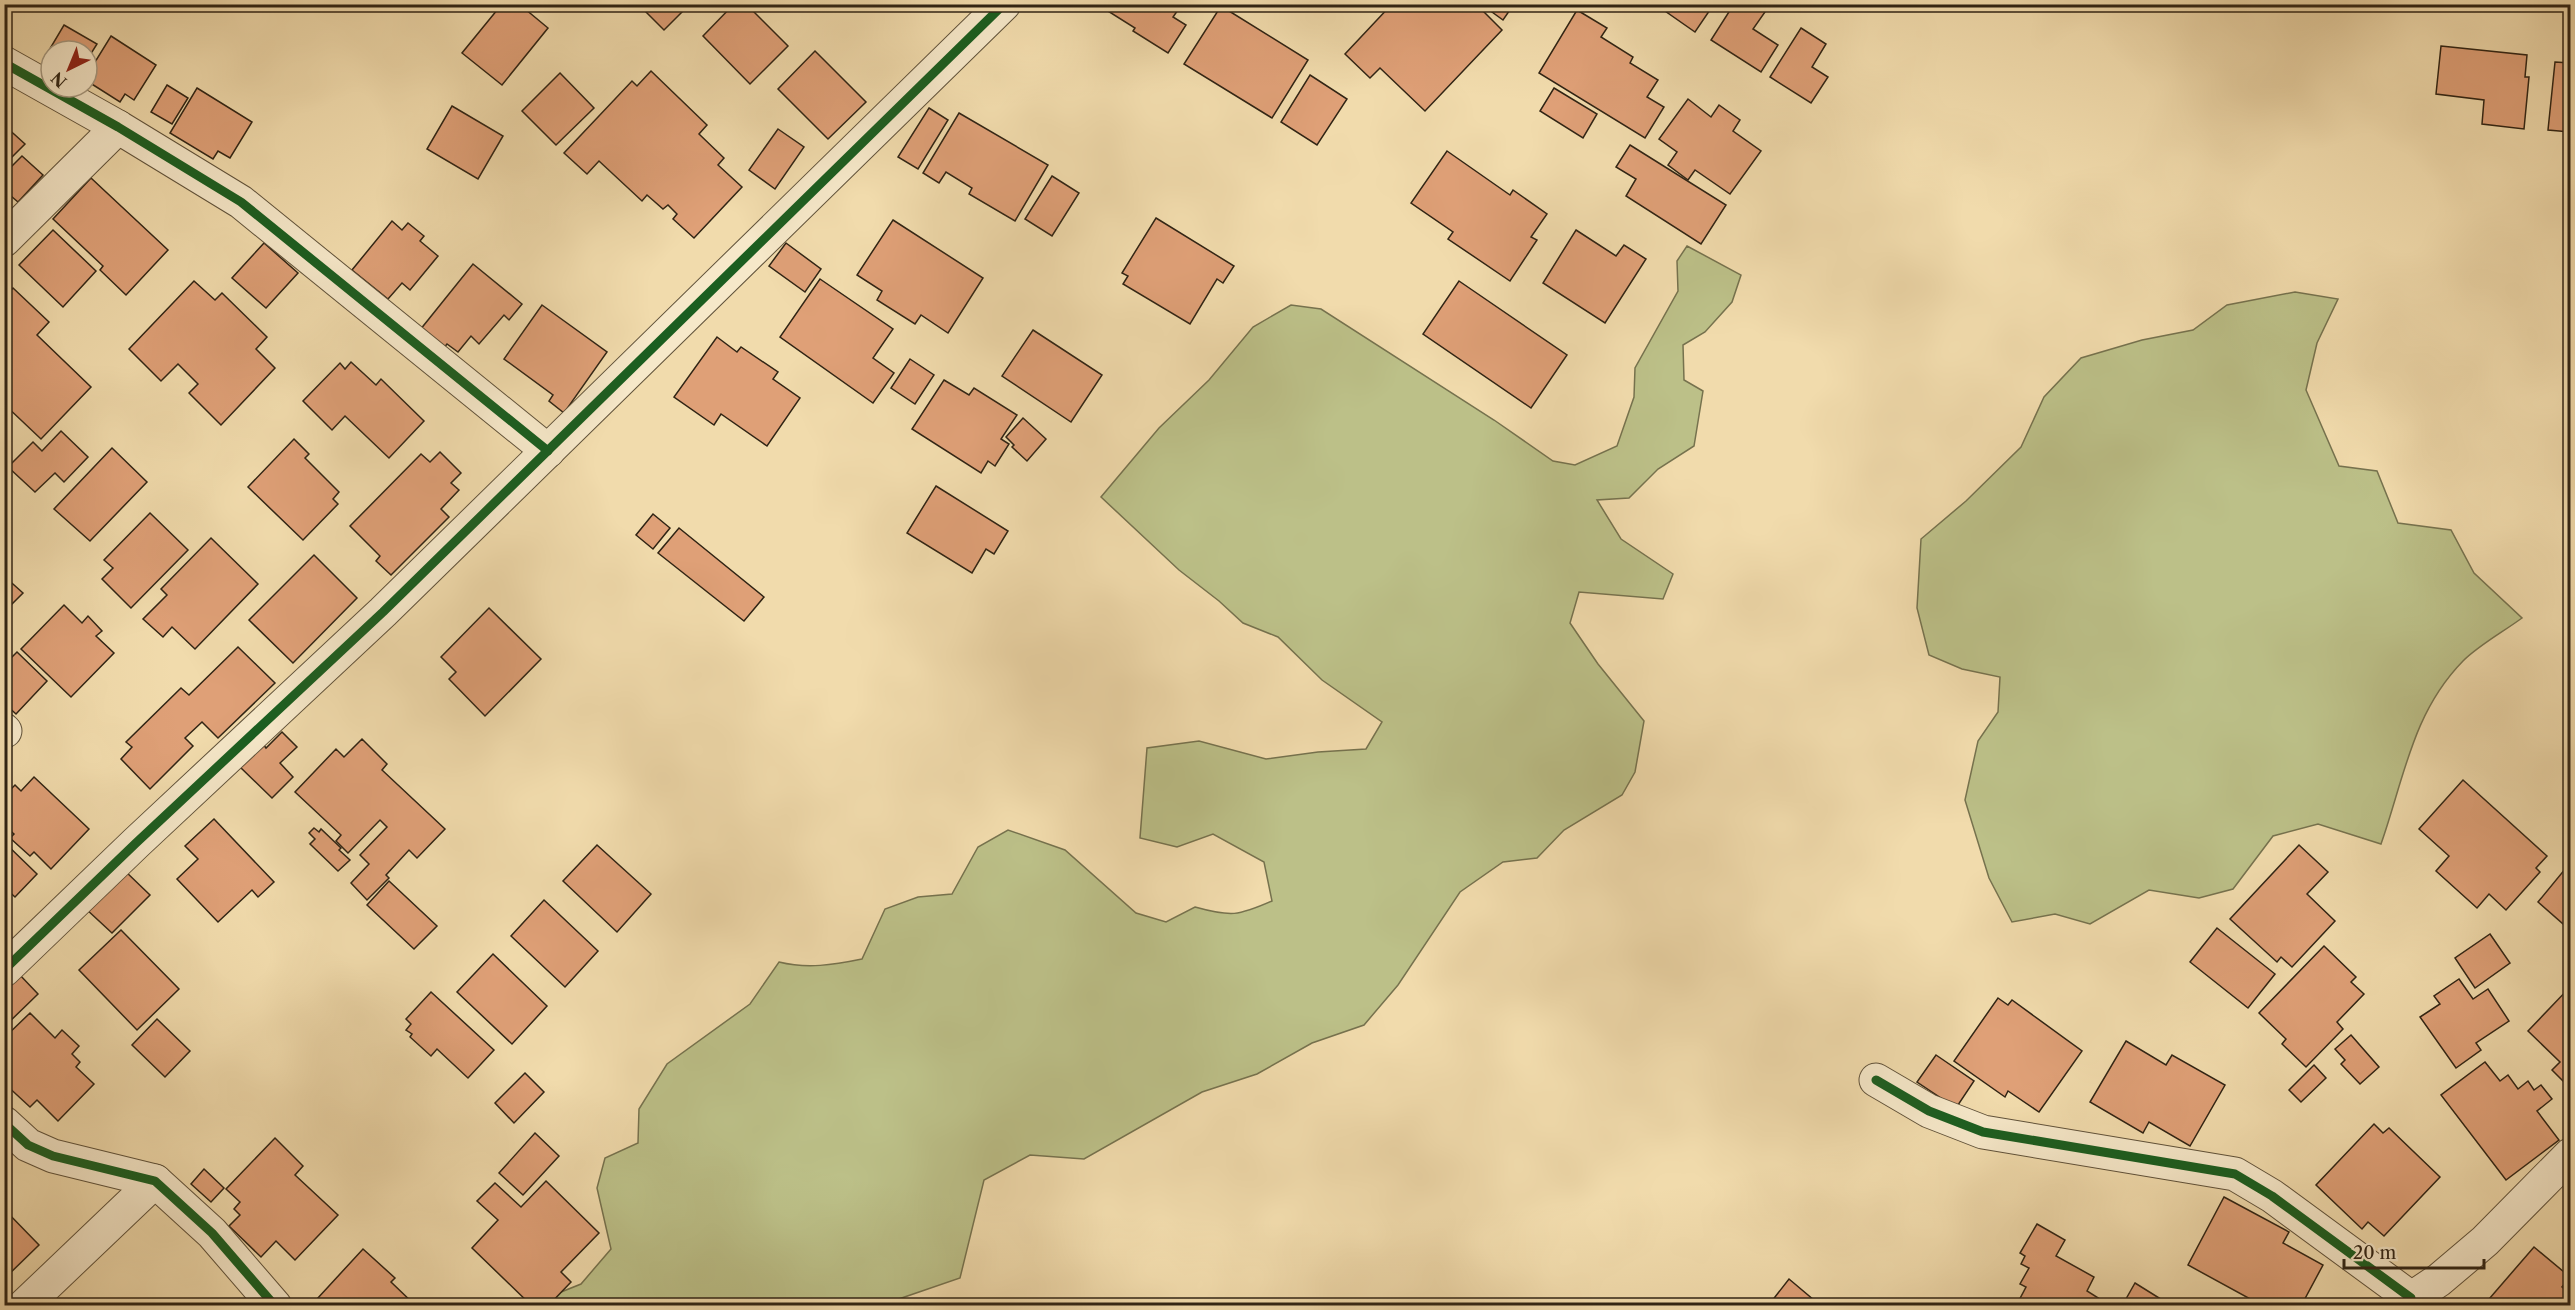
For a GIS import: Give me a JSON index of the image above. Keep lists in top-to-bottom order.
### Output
{
  "scale_bar": "20 m",
  "north": "bottom left"
}
